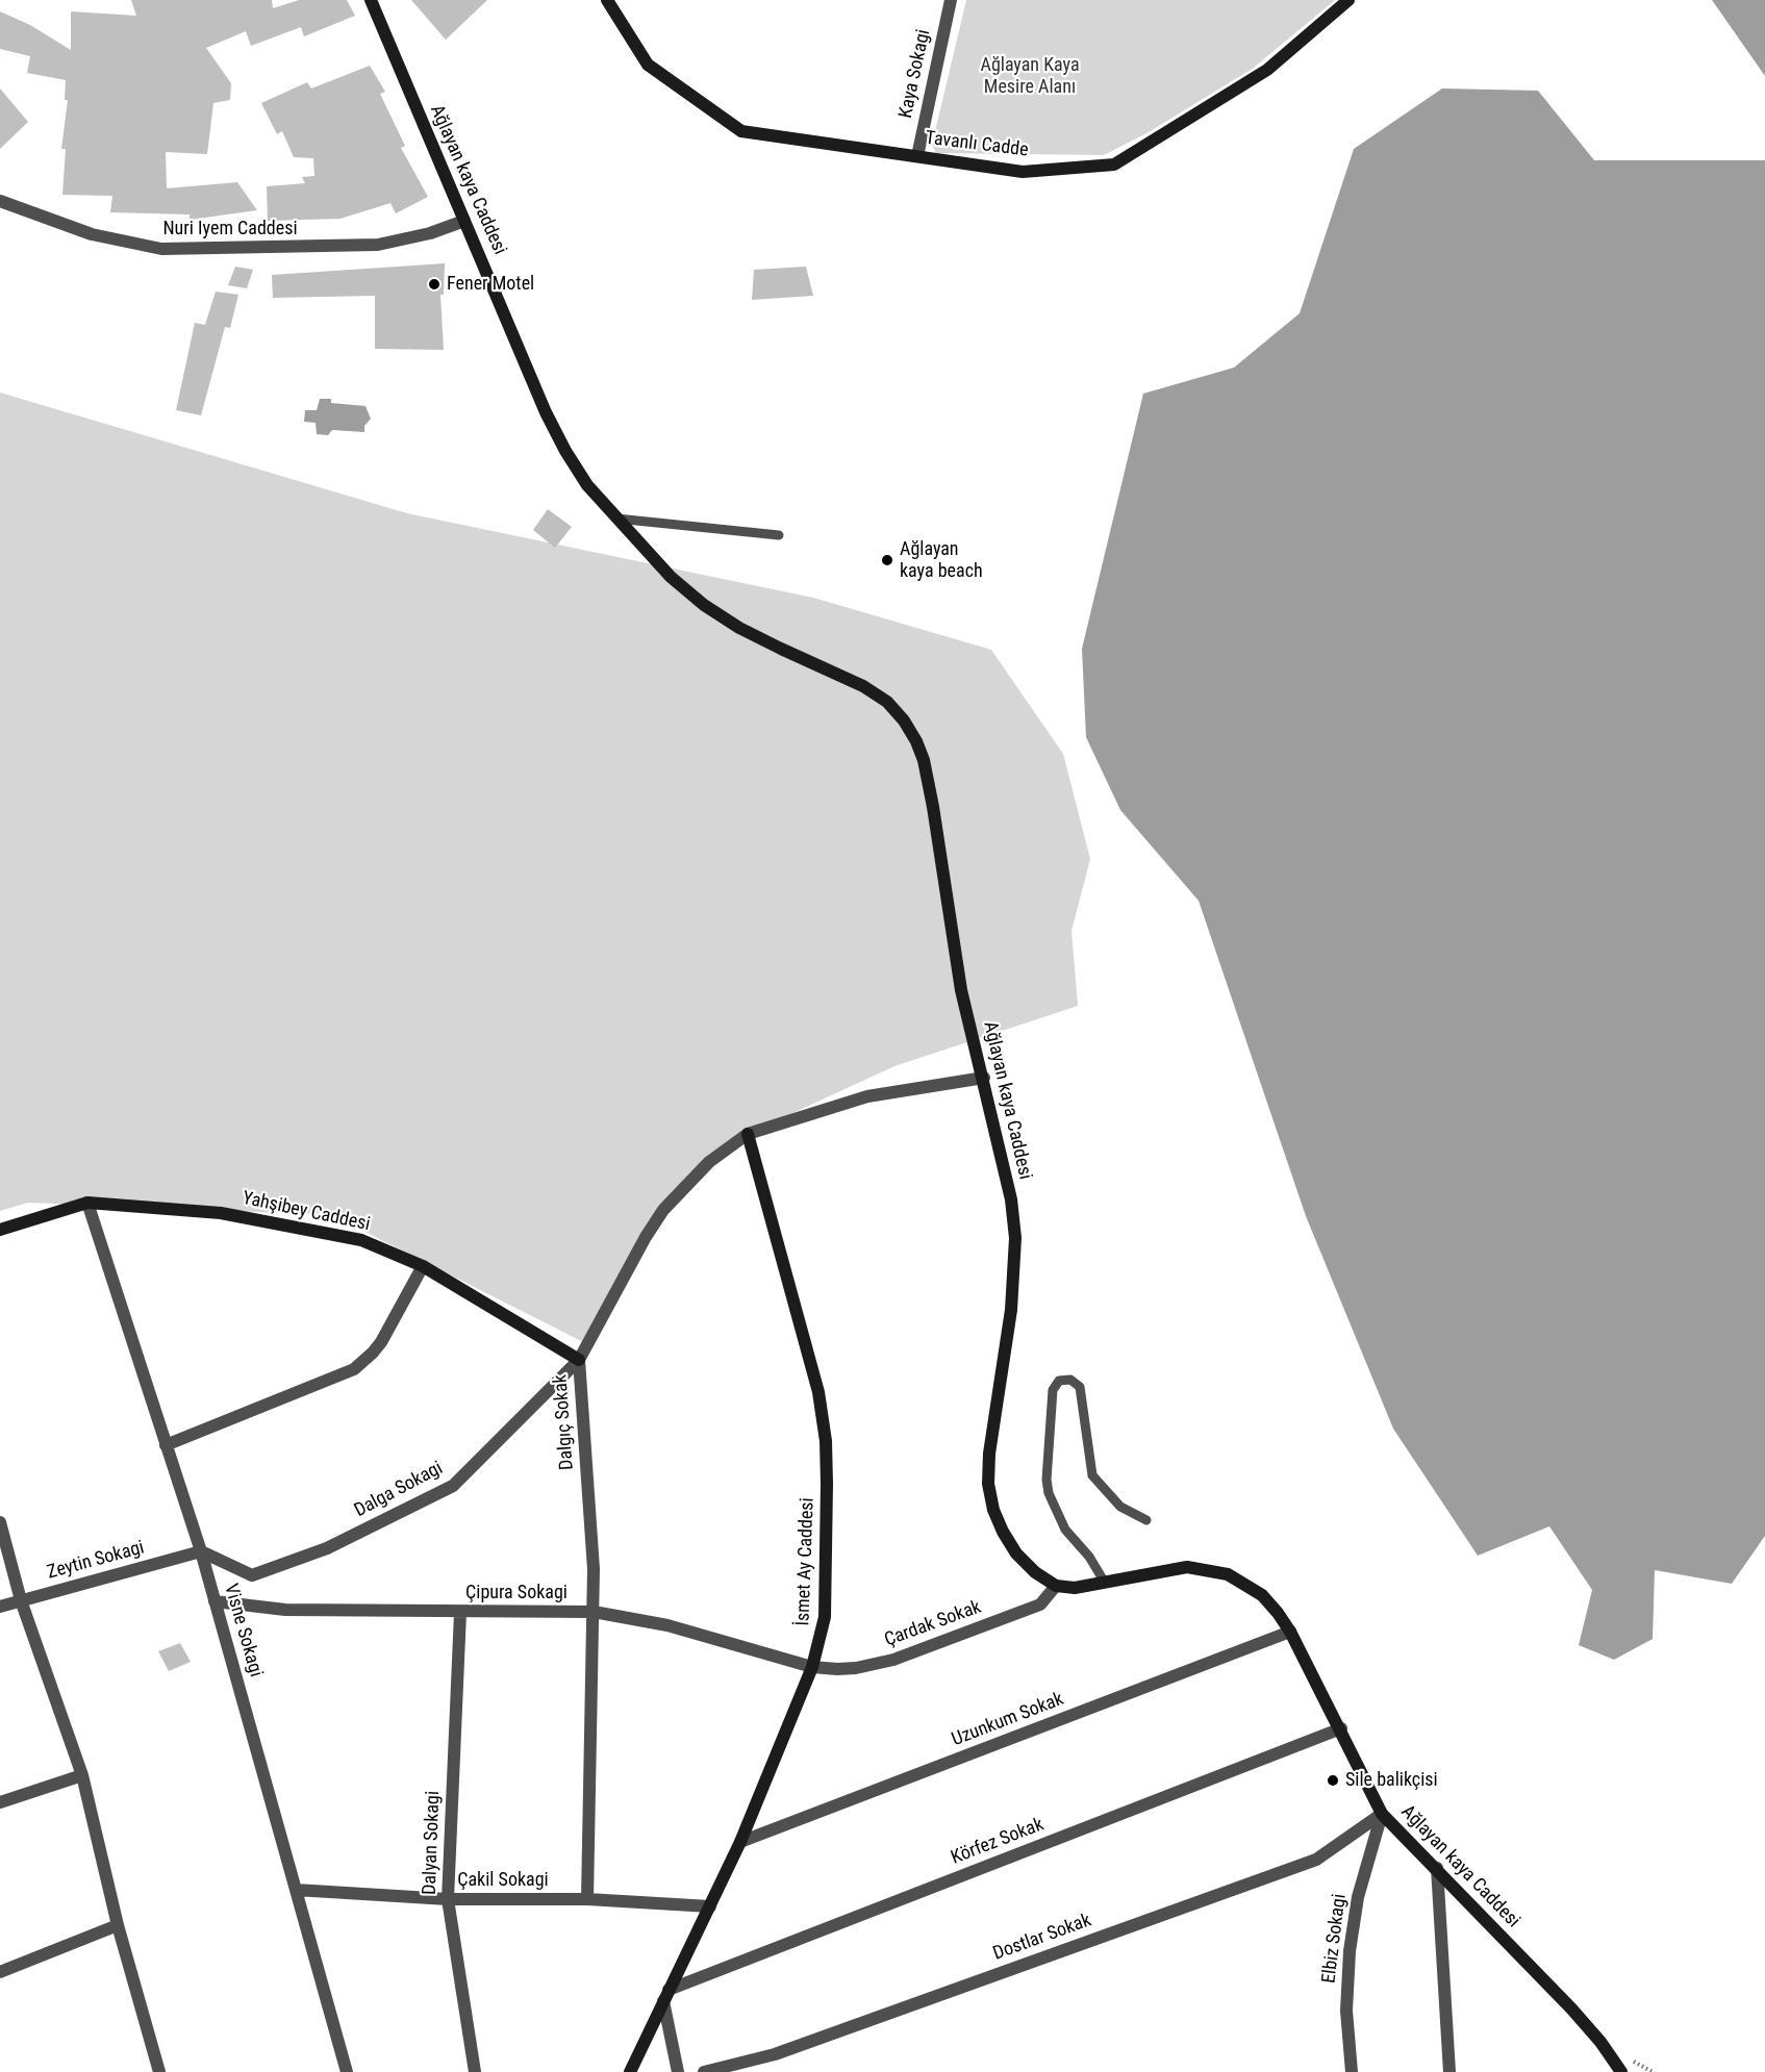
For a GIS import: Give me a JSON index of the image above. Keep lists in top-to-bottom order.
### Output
{
  "streets": {
    "street": [
      "Kaya Sokagi",
      "Tavanlı Cadde",
      "Ağlayan kaya Caddesi",
      "Nuri Iyem Caddesi",
      "Yahşibey Caddesi",
      "Dalgıç Sokak",
      "Dalga Sokagi",
      "Zeytin Sokagi",
      "İsmet Ay Caddesi",
      "Çipura Sokagi",
      "Çardak Sokak",
      "Visne Sokagi",
      "Uzunkum Sokak",
      "Körfez Sokak",
      "Dalyan Sokagi",
      "Çakil Sokagi",
      "Dostlar Sokak",
      "Elbiz Sokagi"
    ]
  },
  "crossings": [
    ["Kaya Sokagi", "Tavanlı Cadde"],
    ["Ağlayan kaya Caddesi", "Nuri Iyem Caddesi"],
    ["Ağlayan kaya Caddesi", "Dalgıç Sokak"],
    ["Ağlayan kaya Caddesi", "Çardak Sokak"],
    ["Ağlayan kaya Caddesi", "Uzunkum Sokak"],
    ["Ağlayan kaya Caddesi", "Körfez Sokak"],
    ["Ağlayan kaya Caddesi", "Dostlar Sokak"],
    ["Ağlayan kaya Caddesi", "Elbiz Sokagi"],
    ["Yahşibey Caddesi", "Dalgıç Sokak"],
    ["Yahşibey Caddesi", "Dalga Sokagi"],
    ["Yahşibey Caddesi", "Visne Sokagi"],
    ["Dalgıç Sokak", "Dalga Sokagi"],
    ["Dalgıç Sokak", "İsmet Ay Caddesi"],
    ["Dalgıç Sokak", "Çipura Sokagi"],
    ["Dalgıç Sokak", "Çakil Sokagi"],
    ["Dalga Sokagi", "Zeytin Sokagi"],
    ["Dalga Sokagi", "Visne Sokagi"],
    ["Zeytin Sokagi", "Visne Sokagi"],
    ["İsmet Ay Caddesi", "Çipura Sokagi"],
    ["İsmet Ay Caddesi", "Çardak Sokak"],
    ["İsmet Ay Caddesi", "Uzunkum Sokak"],
    ["İsmet Ay Caddesi", "Körfez Sokak"],
    ["İsmet Ay Caddesi", "Çakil Sokagi"],
    ["Çipura Sokagi", "Çardak Sokak"],
    ["Çipura Sokagi", "Visne Sokagi"],
    ["Çipura Sokagi", "Dalyan Sokagi"],
    ["Visne Sokagi", "Çakil Sokagi"],
    ["Dalyan Sokagi", "Çakil Sokagi"],
    ["Dostlar Sokak", "Elbiz Sokagi"]
  ],
  "parks": ["Ağlayan Kaya Mesire Alanı"],
  "places": ["Fener Motel", "Ağlayan kaya beach", "Sile balikçisi"]
}
